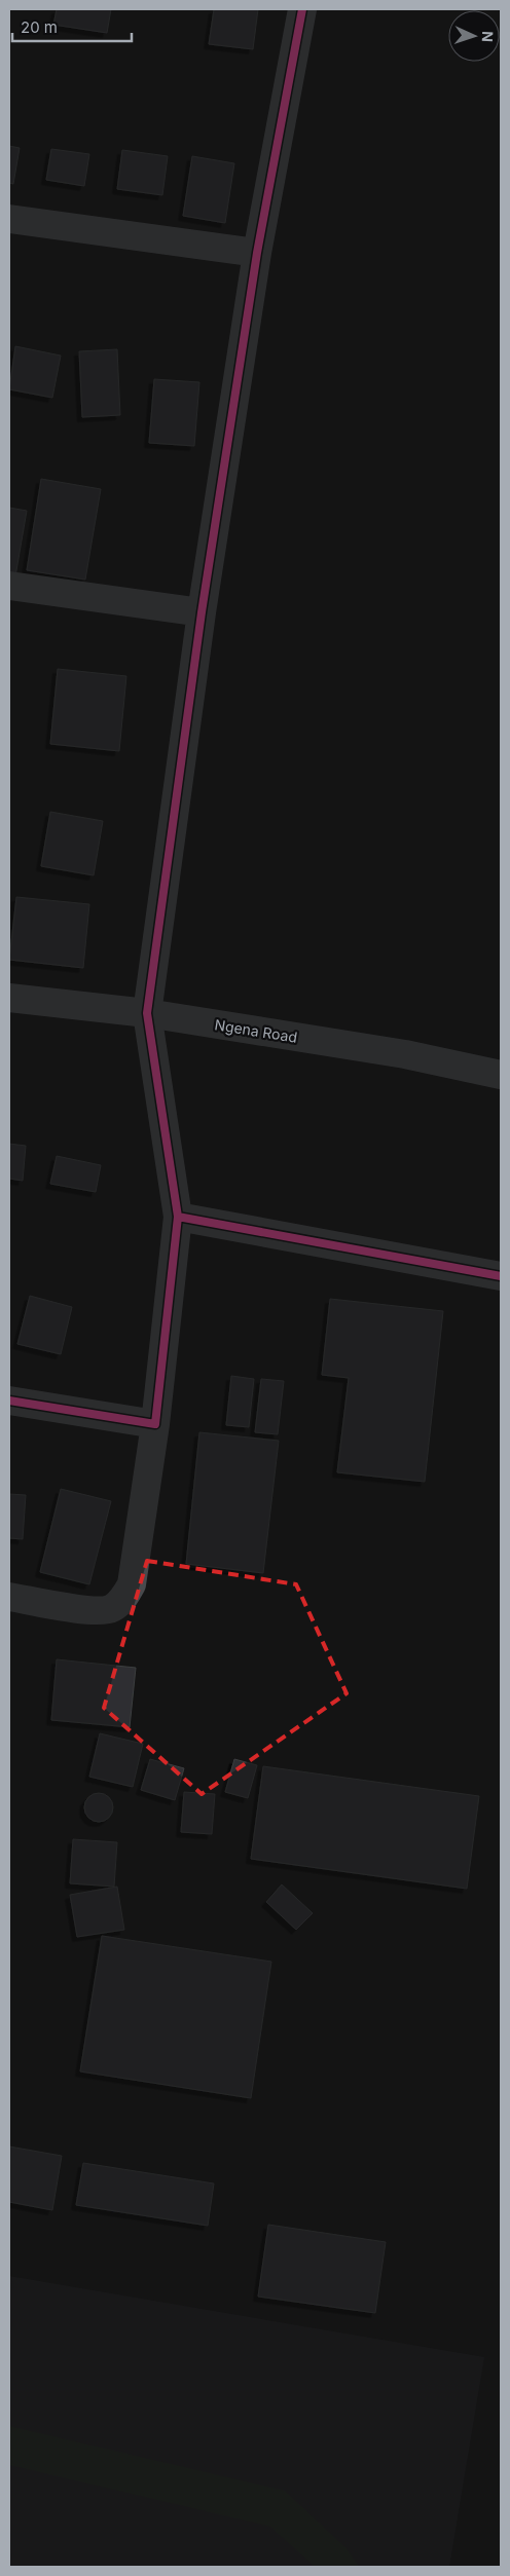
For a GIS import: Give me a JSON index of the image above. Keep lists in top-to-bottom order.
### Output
{
  "streets": {
    "street": ["Ngena Road"]
  },
  "scale_bar": "20 m",
  "north": "right"
}
